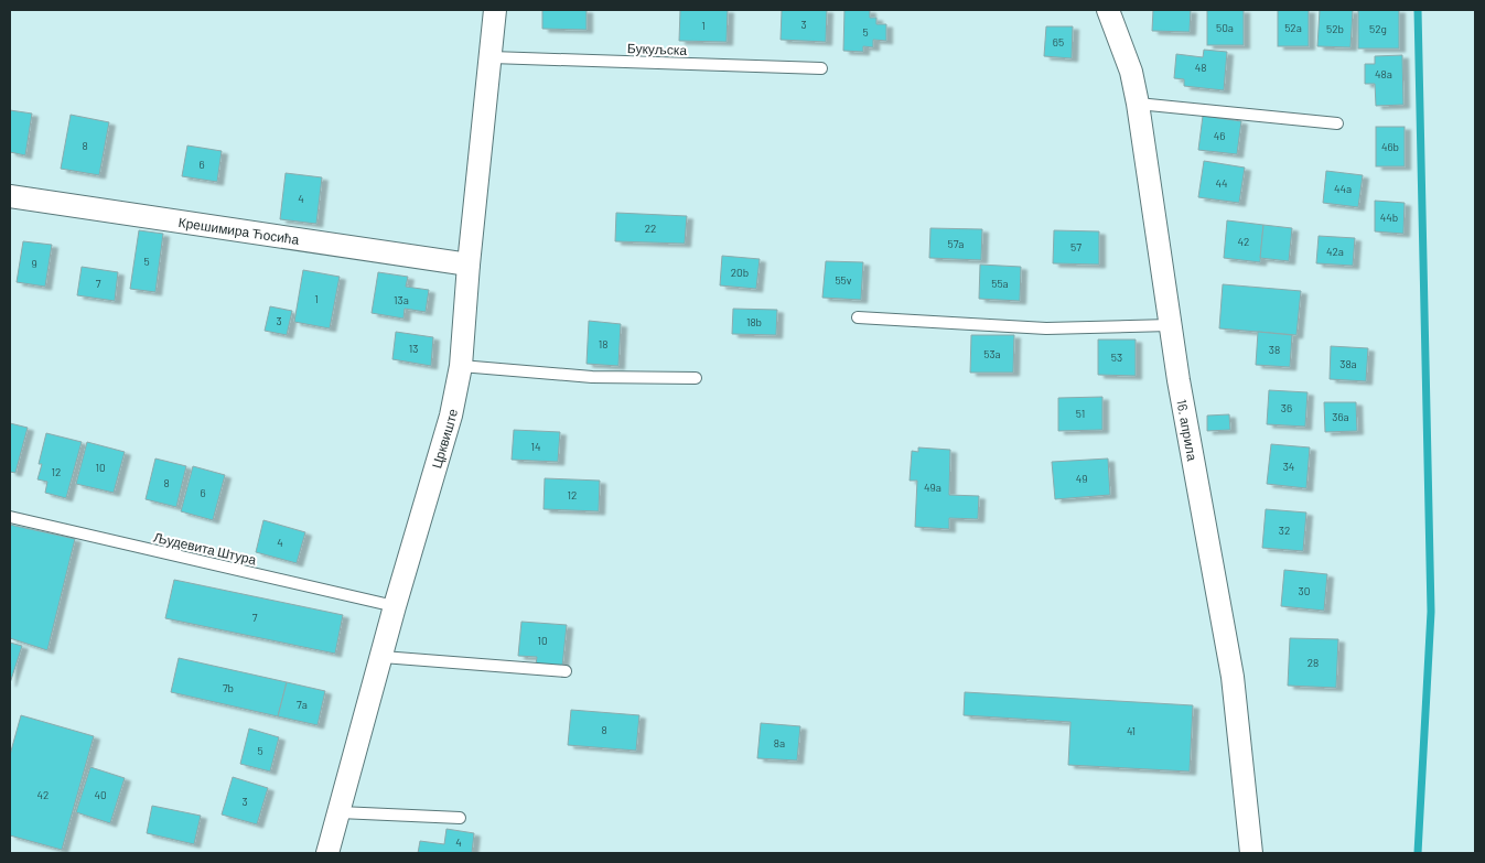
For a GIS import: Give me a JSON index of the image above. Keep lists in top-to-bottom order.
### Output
{
  "streets": {
    "street": ["Крешимира Ћосића", "16. априла", "Црквиште"],
    "lane": ["Букуљска", "Људевита Штура"]
  },
  "crossings": [
    ["Букуљска", "Црквиште"],
    ["Крешимира Ћосића", "Црквиште"],
    ["Црквиште", "Људевита Штура"]
  ],
  "house_numbers": [
    "3",
    "1",
    "50a",
    "52a",
    "52b",
    "52g",
    "5",
    "65",
    "48",
    "48a",
    "46",
    "8",
    "46b",
    "6",
    "44",
    "44a",
    "4",
    "44b",
    "22",
    "42",
    "57a",
    "57",
    "42a",
    "5",
    "9",
    "20b",
    "55v",
    "7",
    "55a",
    "1",
    "13a",
    "3",
    "18b",
    "18",
    "13",
    "38",
    "53a",
    "53",
    "38a",
    "36",
    "51",
    "36a",
    "14",
    "34",
    "10",
    "12",
    "49",
    "8",
    "49a",
    "6",
    "12",
    "32",
    "4",
    "30",
    "7",
    "10",
    "28",
    "7b",
    "7a",
    "8",
    "41",
    "8a",
    "5",
    "42",
    "40",
    "3",
    "4"
  ]
}
